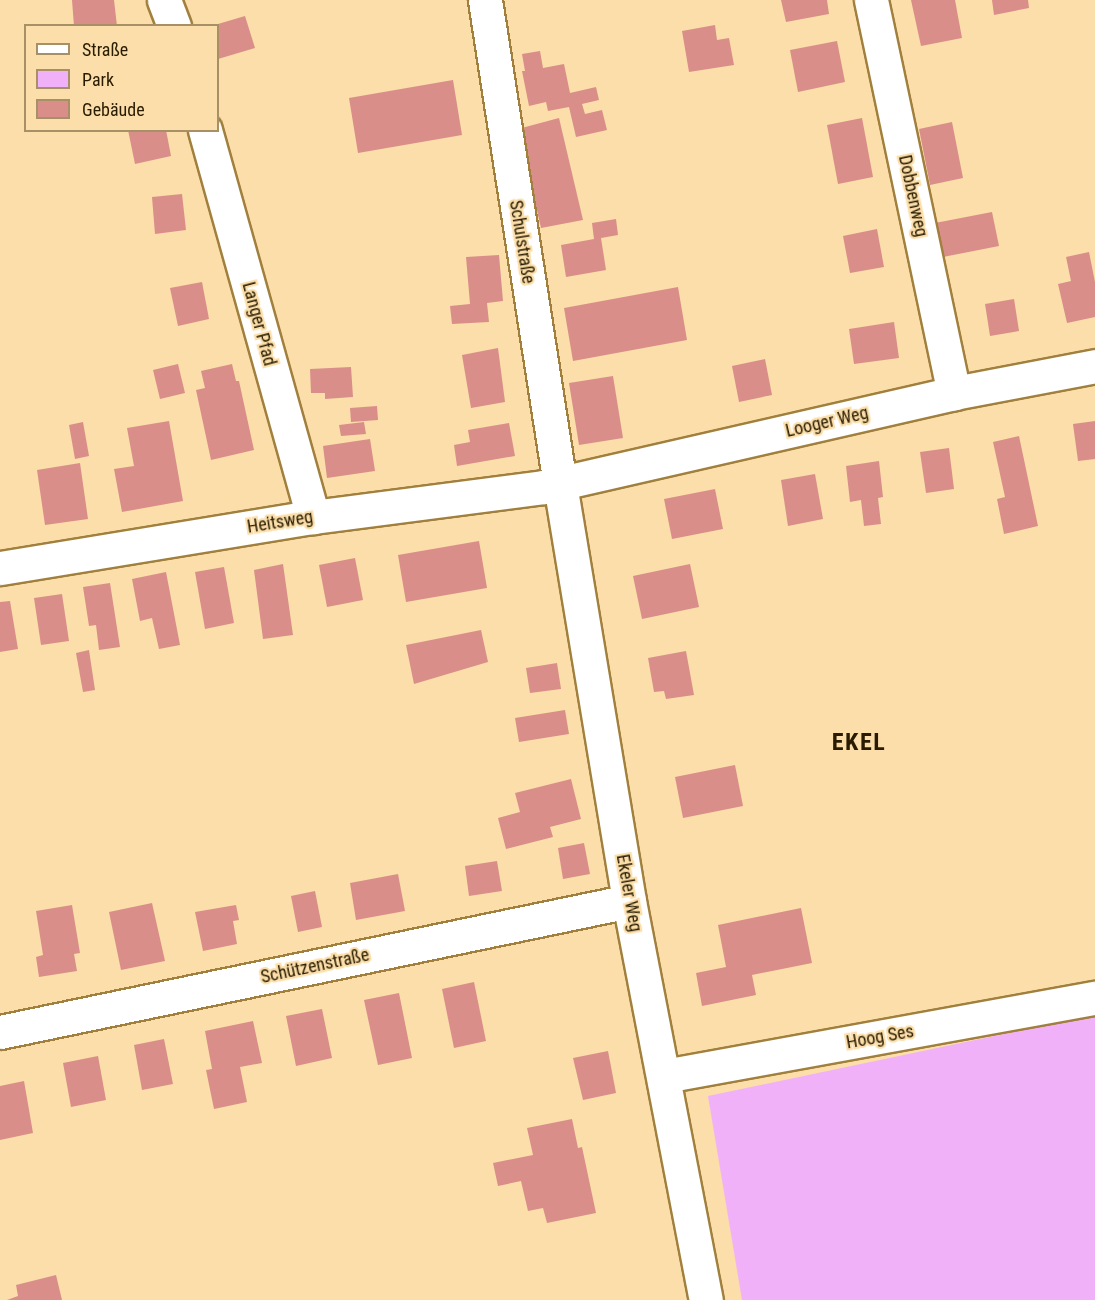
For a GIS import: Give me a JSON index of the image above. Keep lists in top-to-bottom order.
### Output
{
  "streets": {
    "street": [
      "Dobbenweg",
      "Schulstraße",
      "Langer Pfad",
      "Looger Weg",
      "Heitsweg",
      "Ekeler Weg",
      "Schützenstraße",
      "Hoog Ses"
    ]
  },
  "crossings": [
    ["Dobbenweg", "Looger Weg"],
    ["Schulstraße", "Looger Weg"],
    ["Schulstraße", "Heitsweg"],
    ["Schulstraße", "Ekeler Weg"],
    ["Langer Pfad", "Heitsweg"],
    ["Looger Weg", "Heitsweg"],
    ["Looger Weg", "Ekeler Weg"],
    ["Heitsweg", "Ekeler Weg"],
    ["Ekeler Weg", "Schützenstraße"],
    ["Ekeler Weg", "Hoog Ses"]
  ],
  "districts": ["EKEL"],
  "legend": ["Straße", "Park", "Gebäude"]
}
